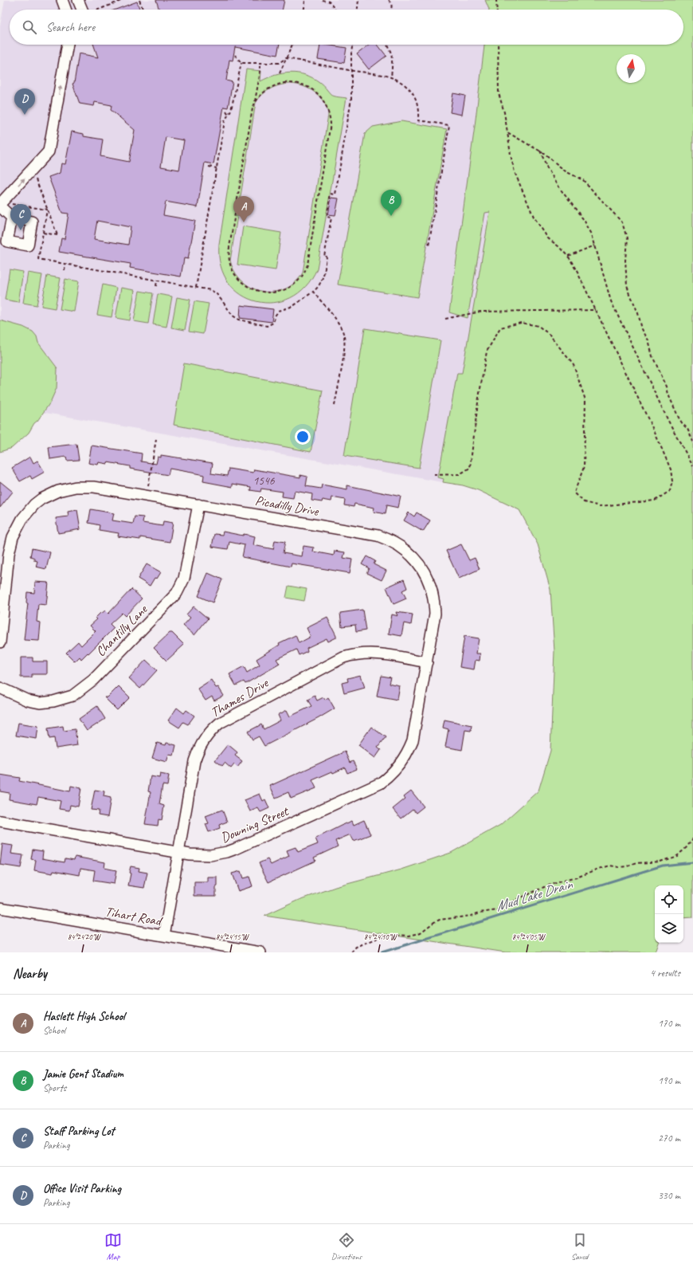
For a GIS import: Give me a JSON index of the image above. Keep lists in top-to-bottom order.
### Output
{
  "streets": {
    "street": [
      "Picadilly Drive",
      "Chantilly Lane",
      "Thames Drive",
      "Downing Street",
      "Tihart Road"
    ]
  },
  "crossings": [
    ["Picadilly Drive", "Chantilly Lane"],
    ["Picadilly Drive", "Thames Drive"],
    ["Picadilly Drive", "Downing Street"],
    ["Thames Drive", "Downing Street"],
    ["Thames Drive", "Tihart Road"]
  ],
  "water": ["Mud Lake Drain"],
  "house_numbers": ["1546"],
  "north": "top",
  "page": {
    "search": "Search here",
    "pins": [
      "D",
      "B",
      "A",
      "C"
    ],
    "heading": ["Nearby", "4 results"],
    "list": [
      {
        "mark": "A",
        "name": "Haslett High School",
        "note": "School",
        "value": "170 m"
      },
      {
        "mark": "B",
        "name": "Jamie Gent Stadium",
        "note": "Sports",
        "value": "190 m"
      },
      {
        "mark": "C",
        "name": "Staff Parking Lot",
        "note": "Parking",
        "value": "270 m"
      },
      {
        "mark": "D",
        "name": "Office Visit Parking",
        "note": "Parking",
        "value": "330 m"
      }
    ],
    "nav": ["Map", "Directions", "Saved"]
  },
  "coordinates": [
    "84°24'20\"W",
    "84°24'15\"W",
    "84°24'10\"W",
    "84°24'05\"W"
  ]
}
